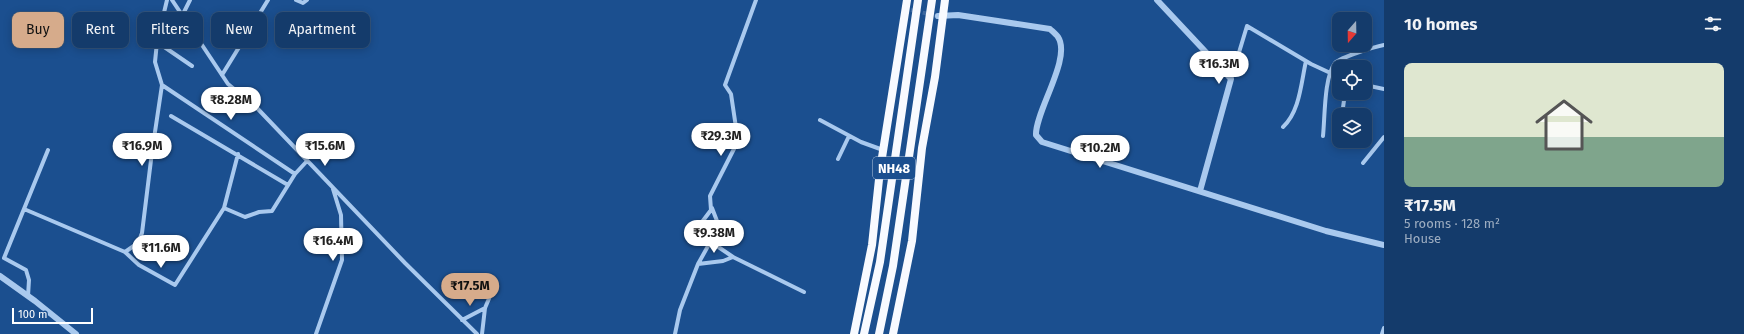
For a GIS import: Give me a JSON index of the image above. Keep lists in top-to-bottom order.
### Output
{
  "streets": {
    "highway": ["NH48"]
  },
  "scale_bar": "100 m",
  "north": "bottom",
  "page": {
    "heading": "10 homes",
    "chip": [
      "Buy",
      "Rent",
      "Filters",
      "New",
      "Apartment"
    ],
    "list": [
      {
        "name": "₹17.5M",
        "note": "5 rooms · 128 m² · House"
      }
    ],
    "price": [
      "₹16.3M",
      "₹8.28M",
      "₹29.3M",
      "₹16.9M",
      "₹15.6M",
      "₹10.2M",
      "₹9.38M",
      "₹16.4M",
      "₹11.6M",
      "₹17.5M"
    ],
    "scale": "100 m"
  }
}
